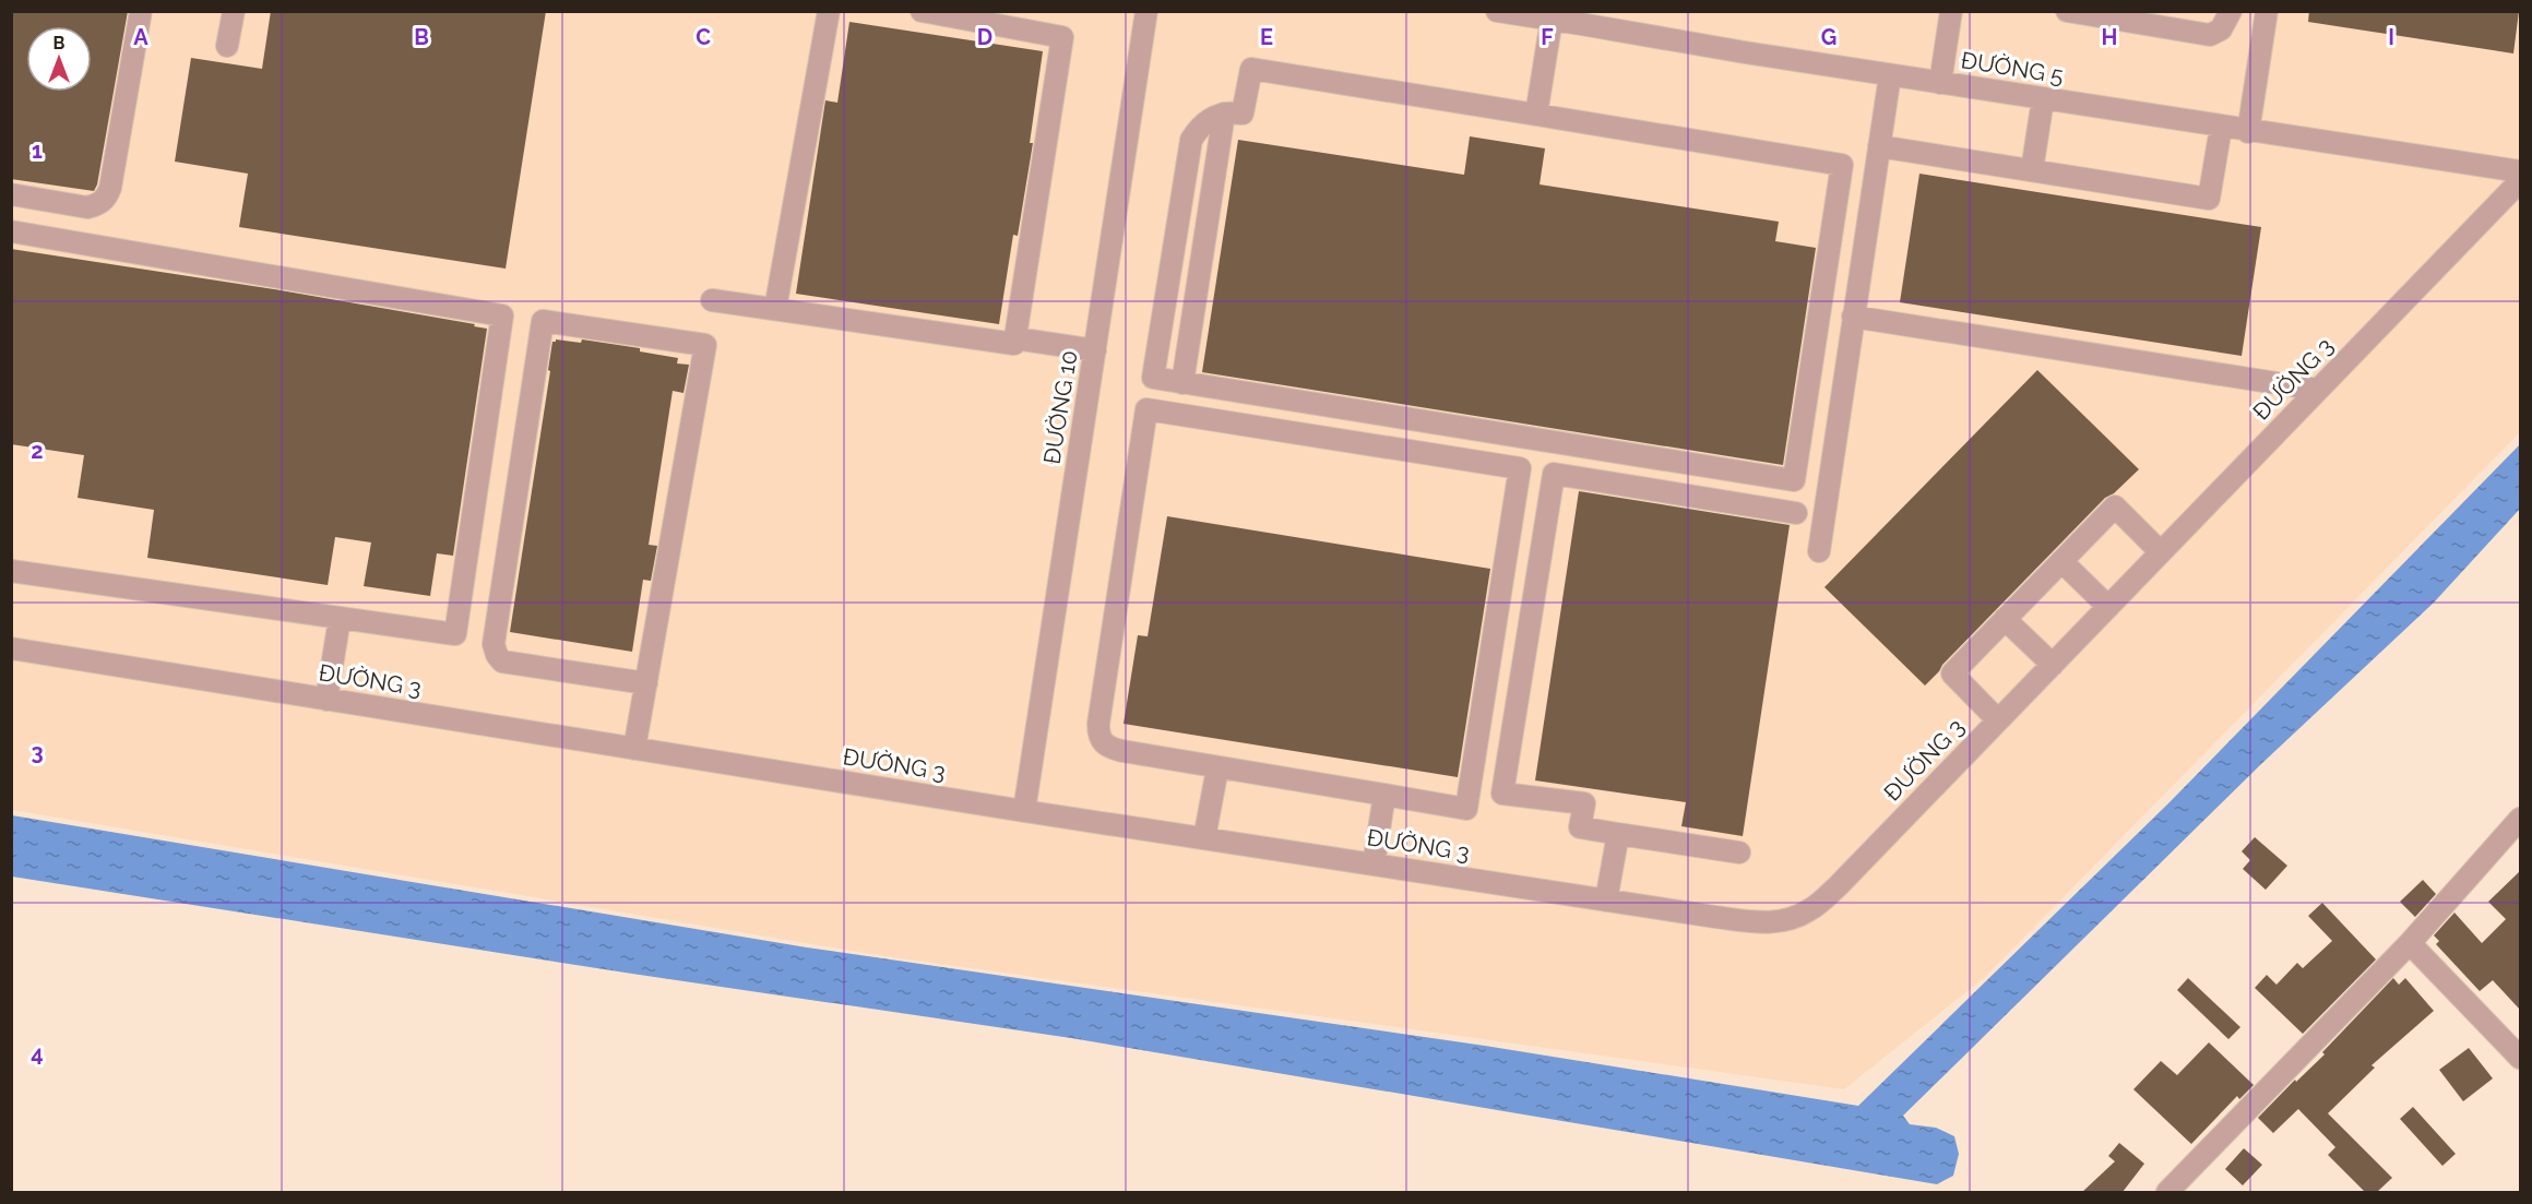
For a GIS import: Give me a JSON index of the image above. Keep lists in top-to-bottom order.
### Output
{
  "streets": {
    "street": ["ĐƯỜNG 5", "ĐƯỜNG 3", "ĐƯỜNG 10"]
  },
  "crossings": [
    ["ĐƯỜNG 3", "ĐƯỜNG 10"]
  ],
  "north": "top",
  "grid": {
    "columns": [
      "A",
      "B",
      "C",
      "D",
      "E",
      "F",
      "G",
      "H",
      "I"
    ],
    "rows": [
      "1",
      "2",
      "3",
      "4"
    ]
  }
}
